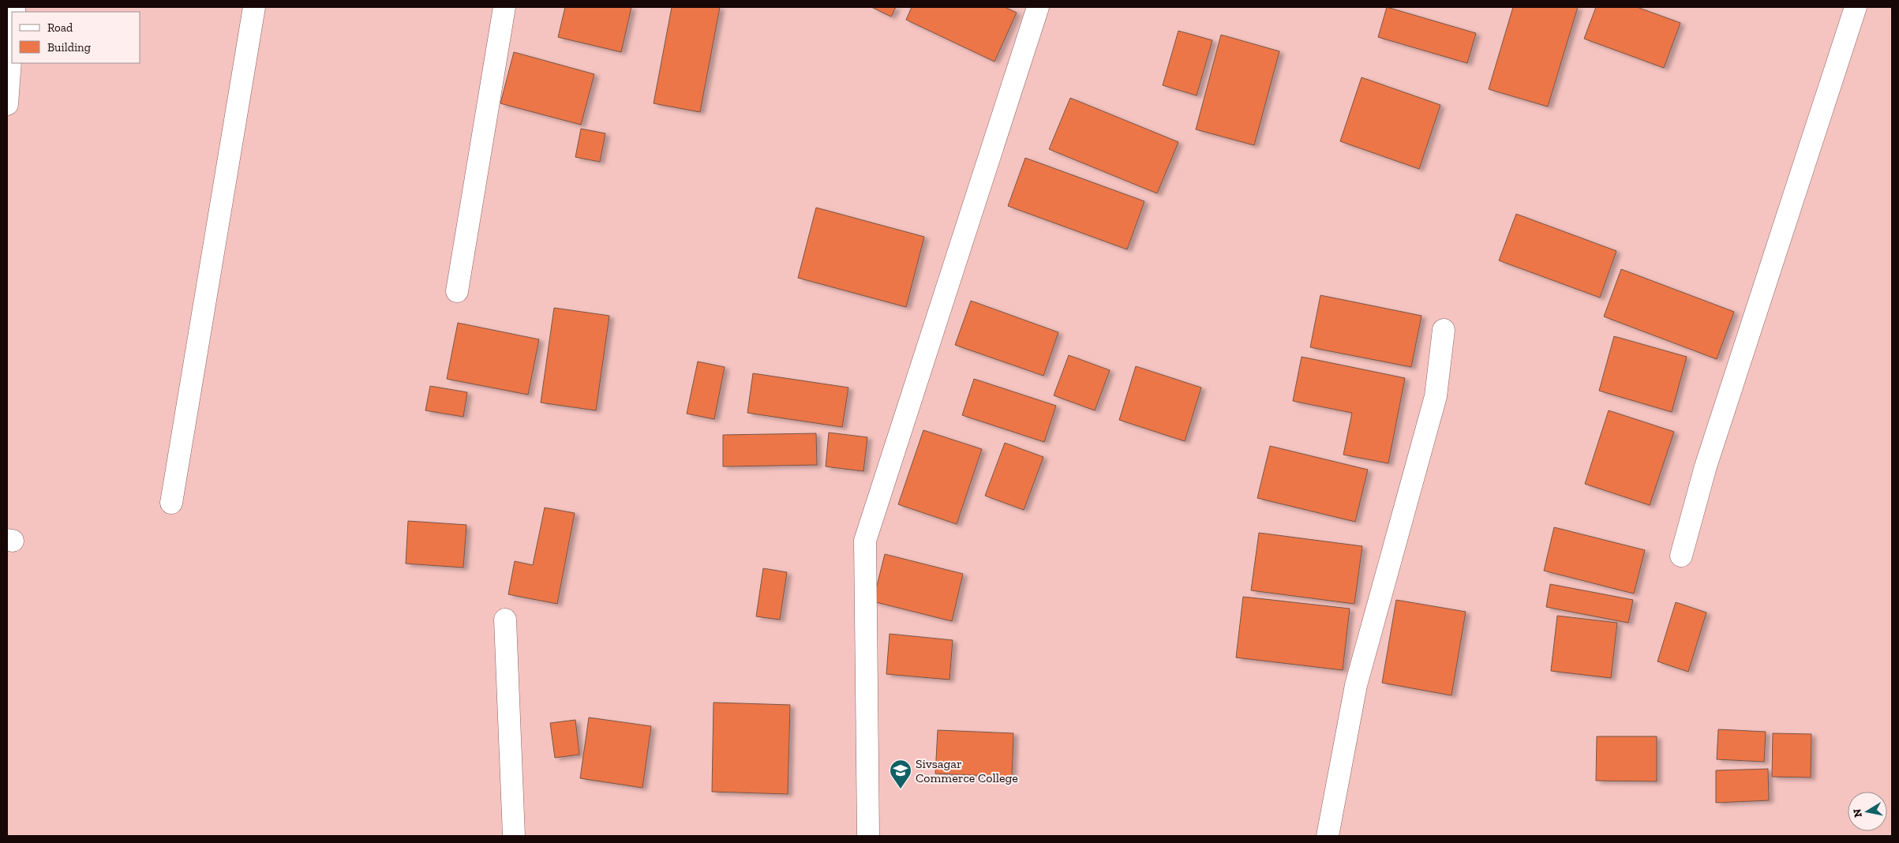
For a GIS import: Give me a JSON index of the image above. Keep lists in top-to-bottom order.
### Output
{
  "places": {
    "school or university": ["Sivsagar Commerce College"]
  },
  "legend": ["Road", "Building"],
  "north": "left"
}
